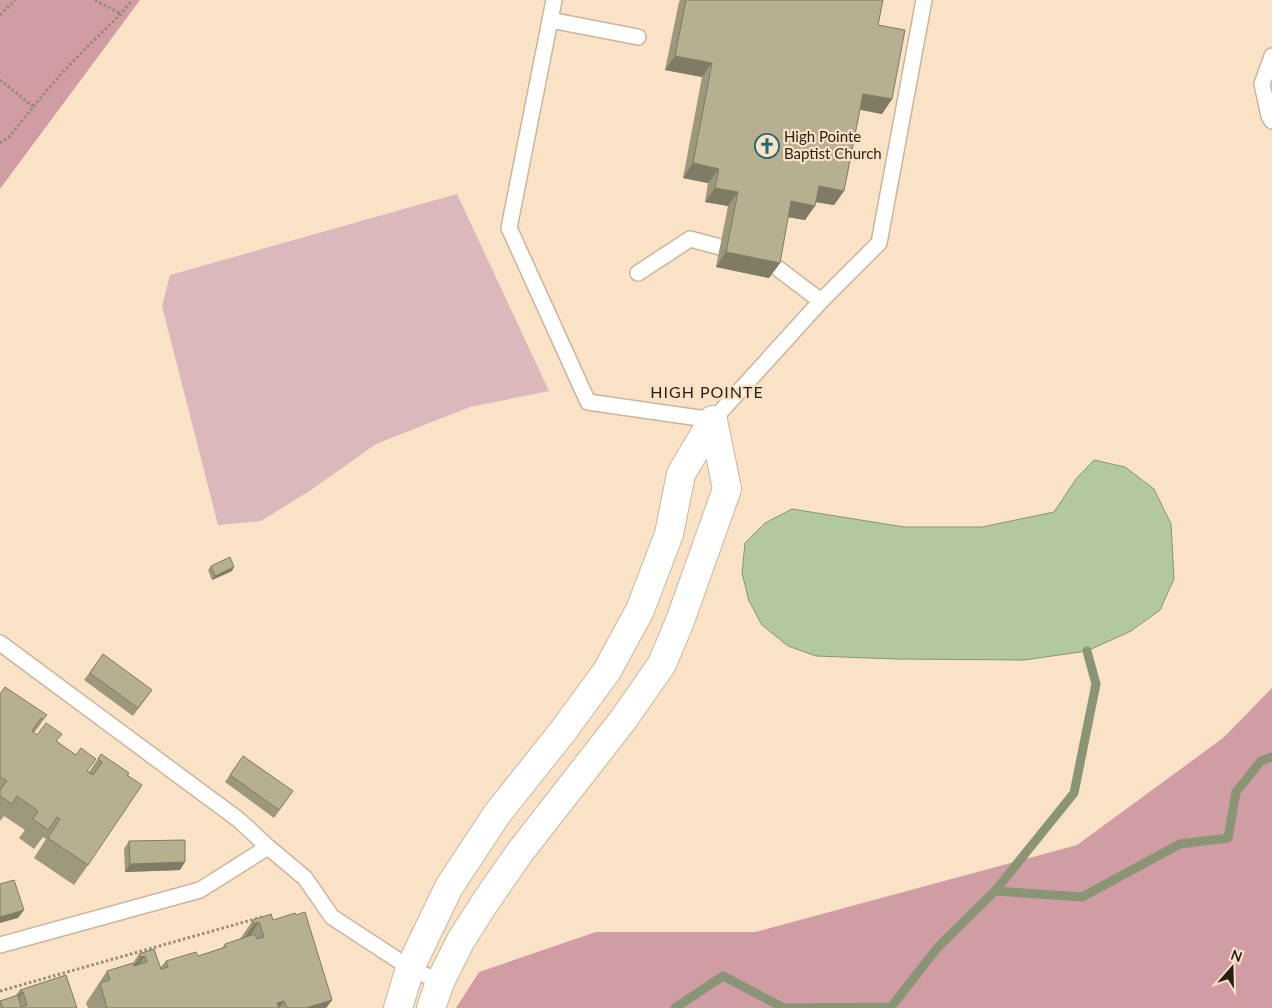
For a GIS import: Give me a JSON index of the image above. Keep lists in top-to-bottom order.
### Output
{
  "districts": ["HIGH POINTE"],
  "places": {
    "church": ["High Pointe Baptist Church"]
  },
  "north": "top"
}
